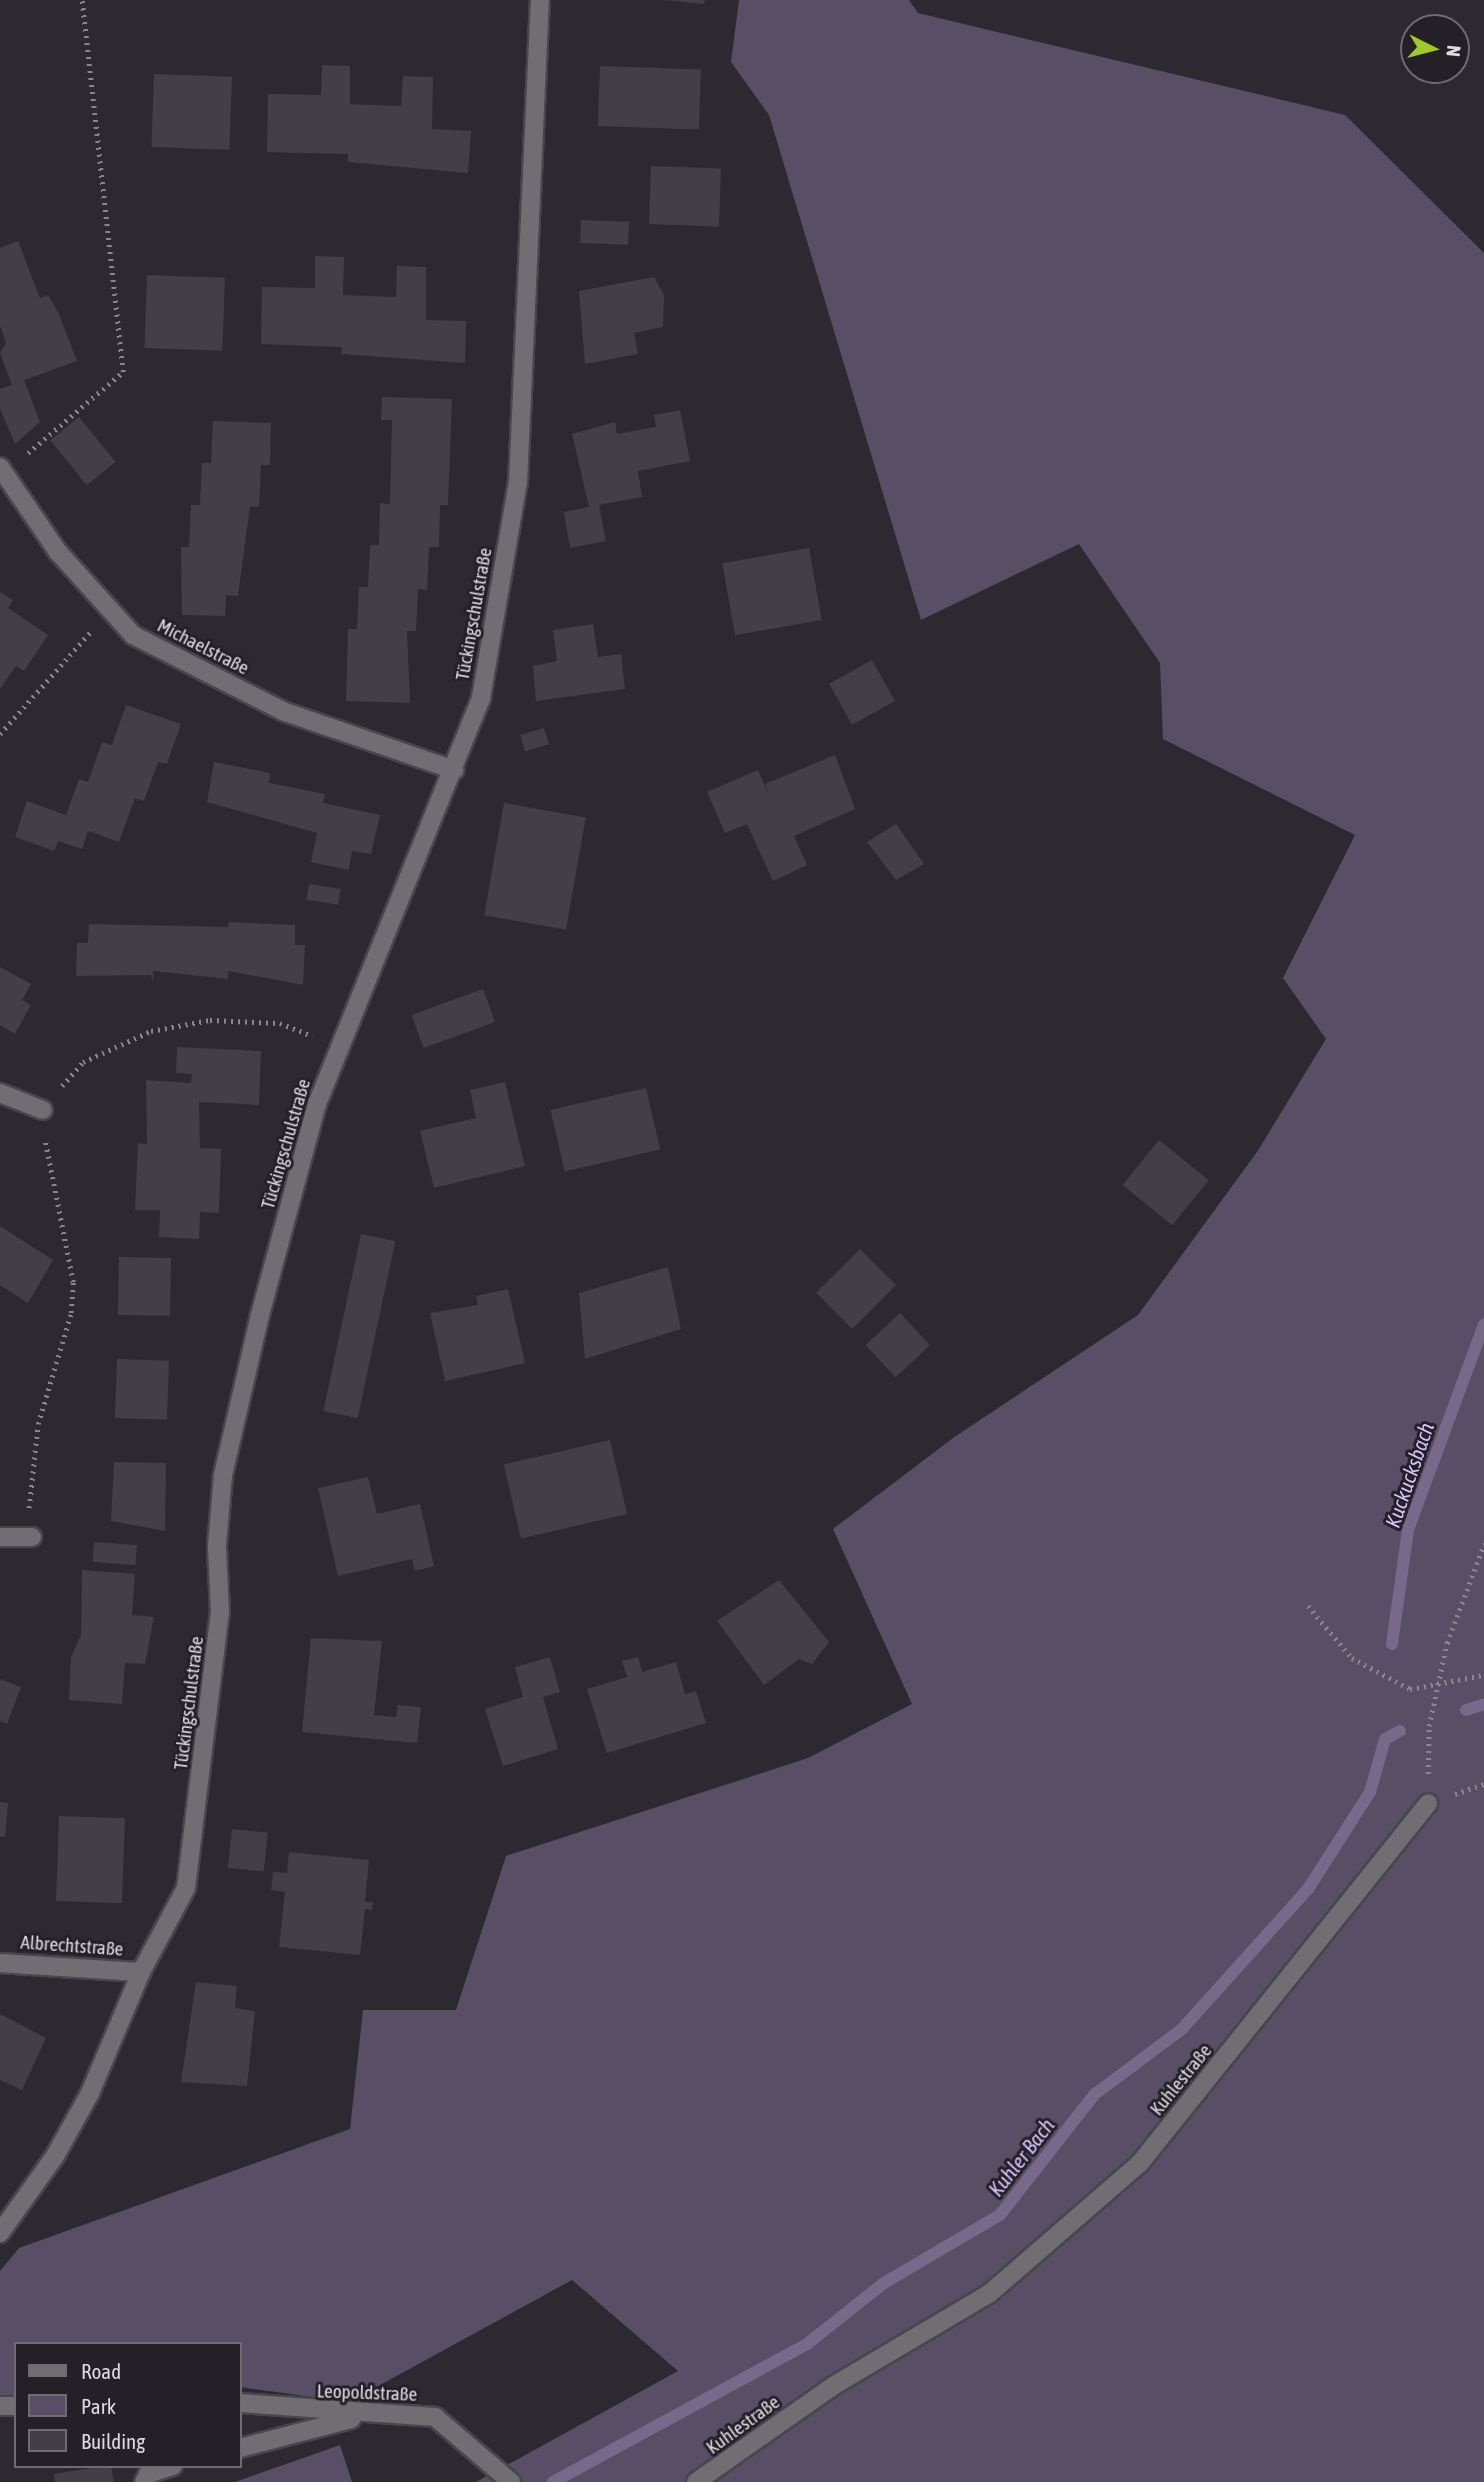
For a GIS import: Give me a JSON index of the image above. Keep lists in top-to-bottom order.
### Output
{
  "streets": {
    "street": [
      "Tückingschulstraße",
      "Michaelstraße",
      "Albrechtstraße",
      "Kuhlestraße",
      "Leopoldstraße"
    ]
  },
  "crossings": [
    ["Tückingschulstraße", "Michaelstraße"],
    ["Tückingschulstraße", "Albrechtstraße"]
  ],
  "water": ["Kuckucksbach", "Kuhler Bach"],
  "legend": ["Road", "Park", "Building"],
  "north": "right"
}
